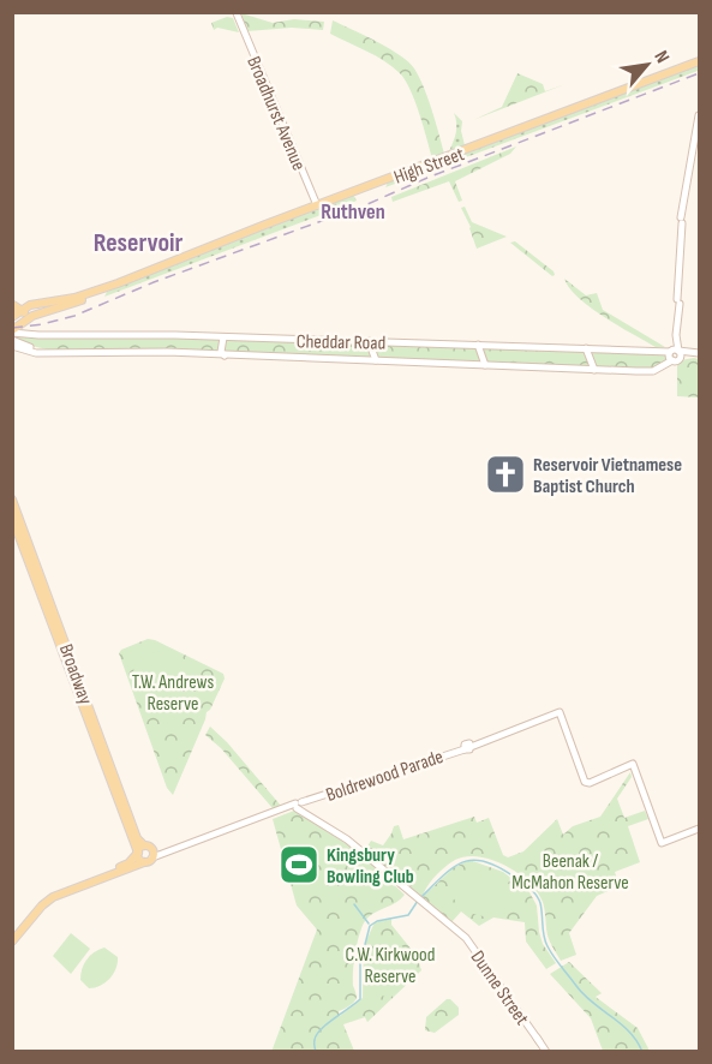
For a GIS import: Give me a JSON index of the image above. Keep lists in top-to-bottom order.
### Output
{
  "streets": {
    "main road": [
      "Broadhurst Avenue",
      "High Street",
      "Cheddar Road",
      "Broadway",
      "Boldrewood Parade",
      "Dunne Street"
    ]
  },
  "crossings": [
    ["Broadhurst Avenue", "High Street"],
    ["High Street", "Cheddar Road"],
    ["Broadway", "Boldrewood Parade"],
    ["Boldrewood Parade", "Dunne Street"]
  ],
  "districts": ["Ruthven", "Reservoir"],
  "parks": ["T.W. Andrews Reserve", "Beenak / McMahon Reserve", "C.W. Kirkwood Reserve"],
  "places": {
    "church": ["Reservoir Vietnamese Baptist Church"],
    "sports": ["Kingsbury Bowling Club"]
  },
  "north": "top right"
}
